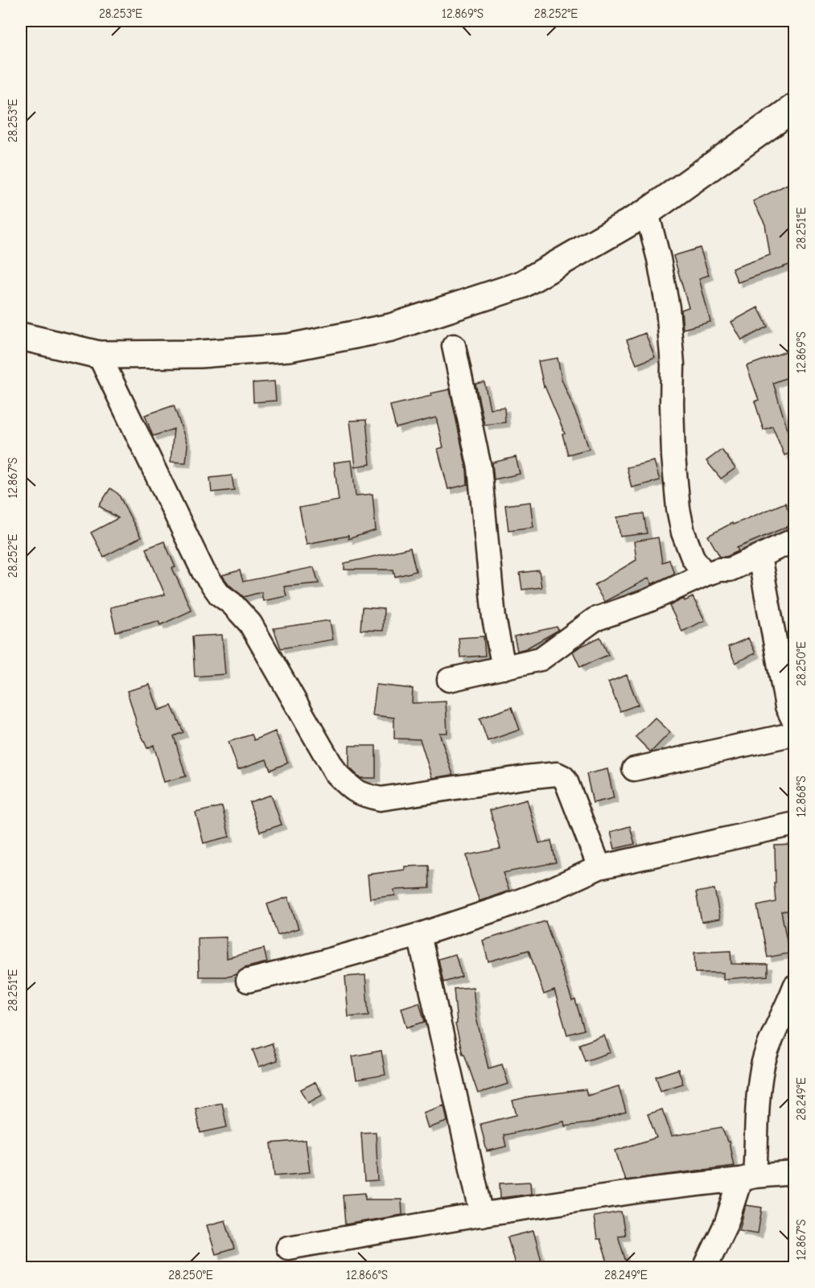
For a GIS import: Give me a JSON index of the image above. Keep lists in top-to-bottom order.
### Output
{
  "coordinates": [
    "28.253°E",
    "12.869°S",
    "28.252°E",
    "28.251°E",
    "12.867°S",
    "28.250°E",
    "12.868°S",
    "28.249°E",
    "12.866°S"
  ]
}
